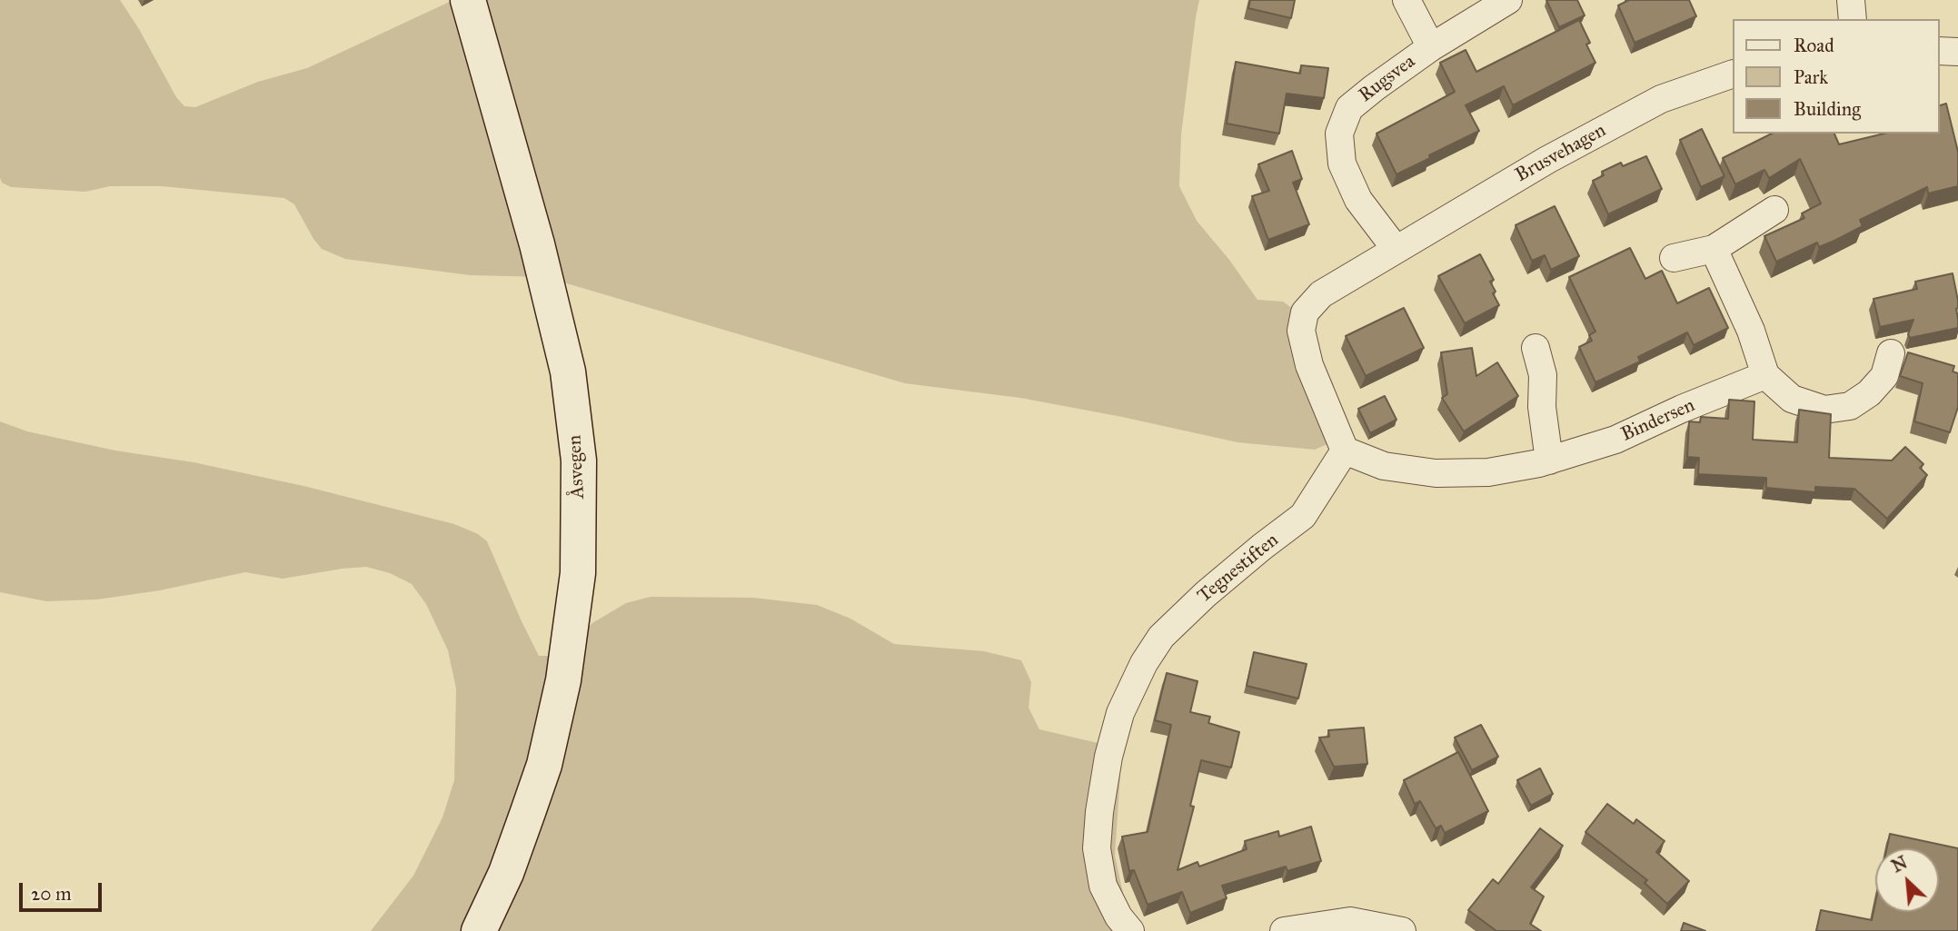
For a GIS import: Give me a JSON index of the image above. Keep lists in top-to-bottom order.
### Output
{
  "streets": {
    "main road": ["Åsvegen"],
    "street": [
      "Rugsvea",
      "Brusvehagen",
      "Bindersen",
      "Tegnestiften"
    ]
  },
  "crossings": [
    ["Rugsvea", "Brusvehagen"],
    ["Bindersen", "Tegnestiften"]
  ],
  "legend": ["Road", "Park", "Building"],
  "scale_bar": "20 m",
  "north": "top left"
}
